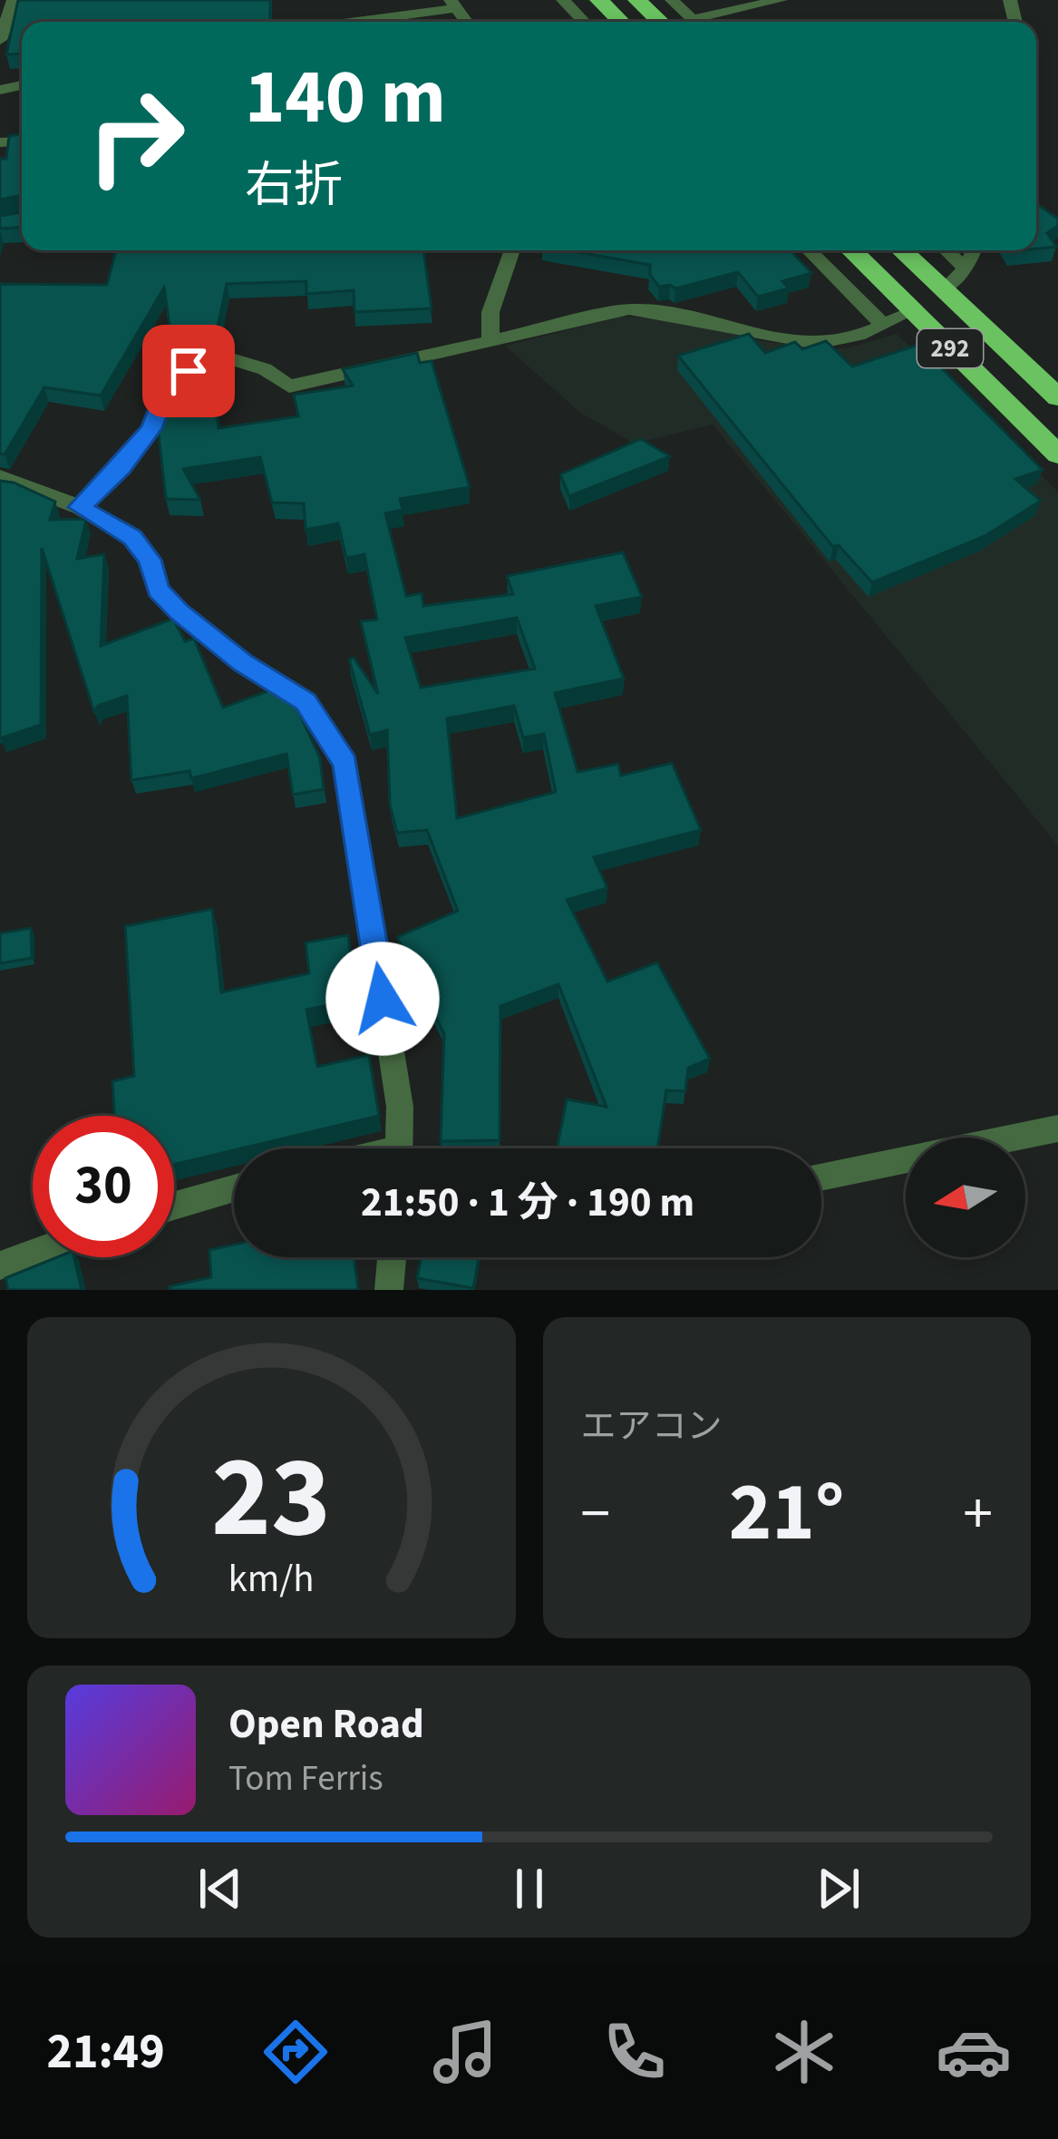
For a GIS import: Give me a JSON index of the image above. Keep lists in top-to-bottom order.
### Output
{
  "streets": {
    "highway": ["292"]
  },
  "north": "left",
  "page": {
    "turn": ["140 m", "右折"],
    "limit": "30",
    "trip": "21:50 · 1 分 · 190 m",
    "tile": "エアコン",
    "heat": ["−", "21°", "+"],
    "song": ["Open Road", "Tom Ferris"],
    "tabs": "21:49",
    "gauge": ["23", "km/h"]
  }
}
